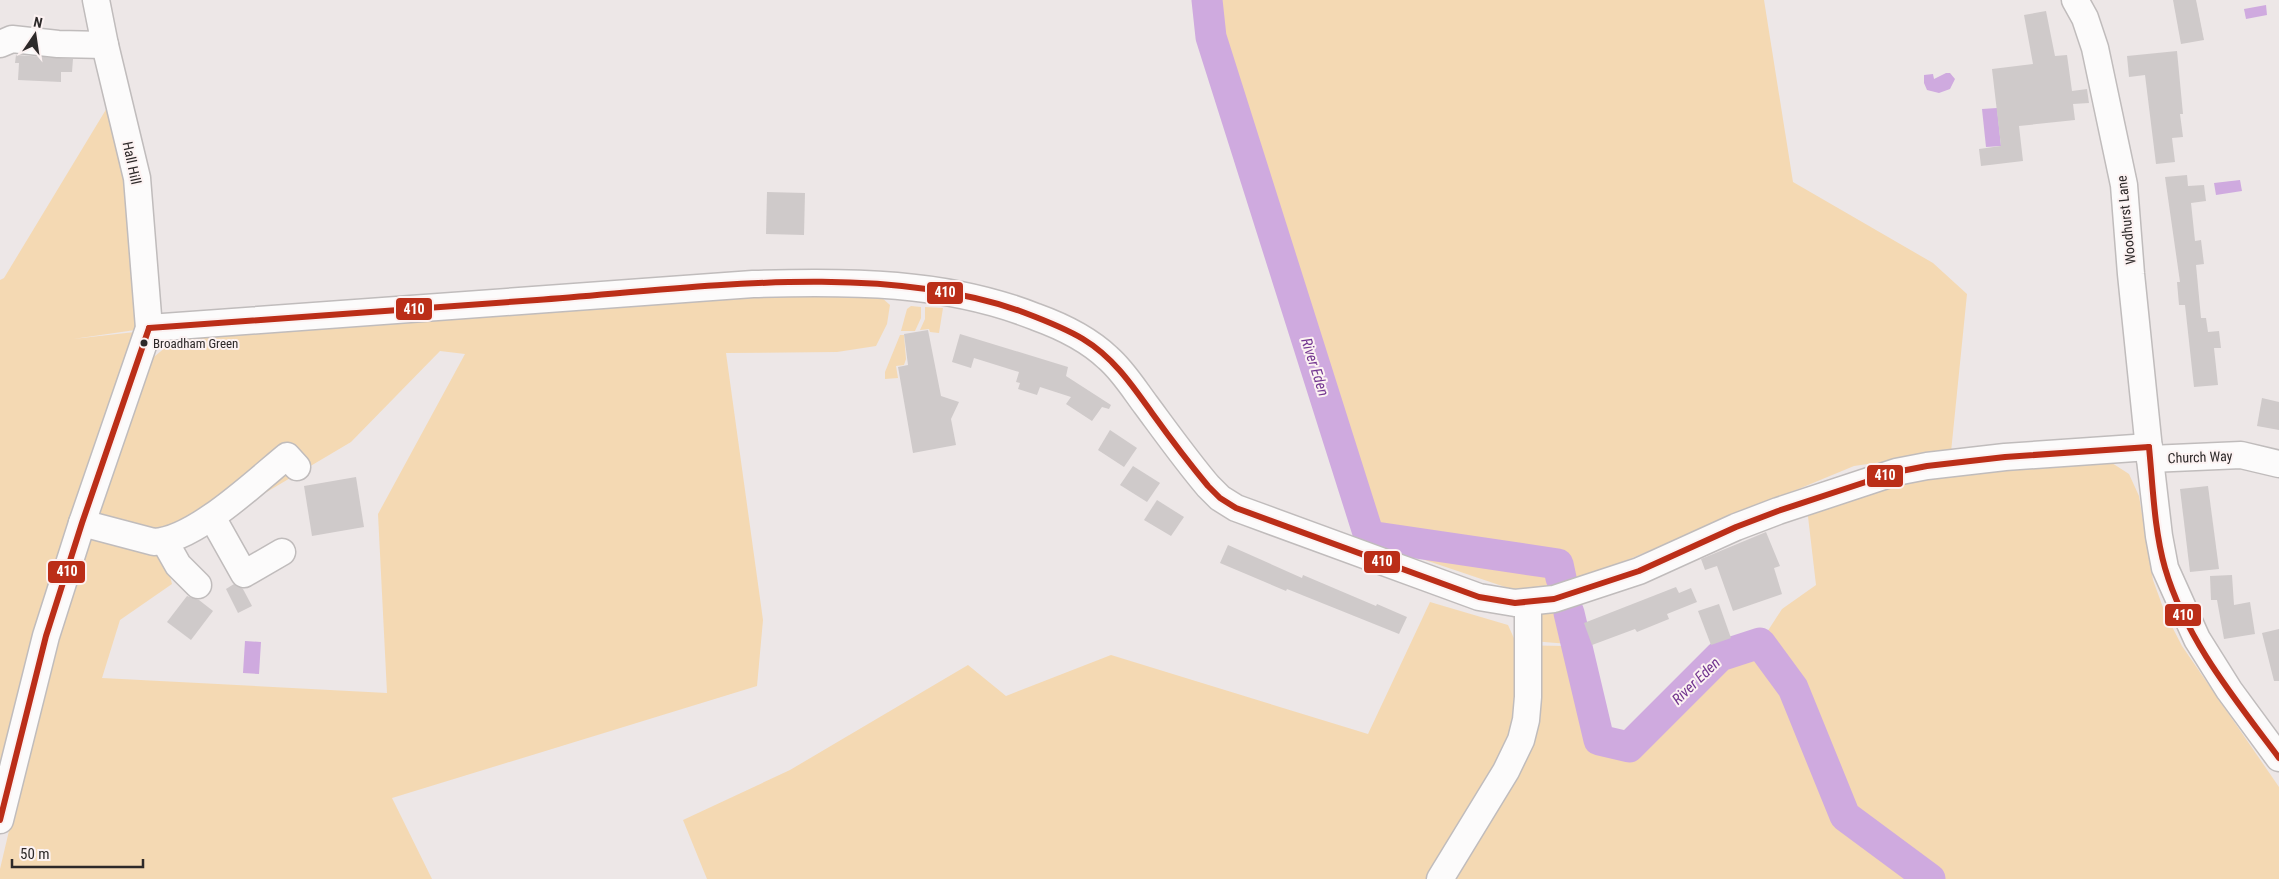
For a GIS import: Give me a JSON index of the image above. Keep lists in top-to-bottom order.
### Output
{
  "streets": {
    "street": ["Hall Hill", "Woodhurst Lane", "Church Way"]
  },
  "crossings": [
    ["Hall Hill", "Church Way"],
    ["Woodhurst Lane", "Church Way"]
  ],
  "water": ["River Eden"],
  "places": ["Broadham Green"],
  "lines": ["transit line 410"],
  "scale_bar": "50 m",
  "north": "top"
}
